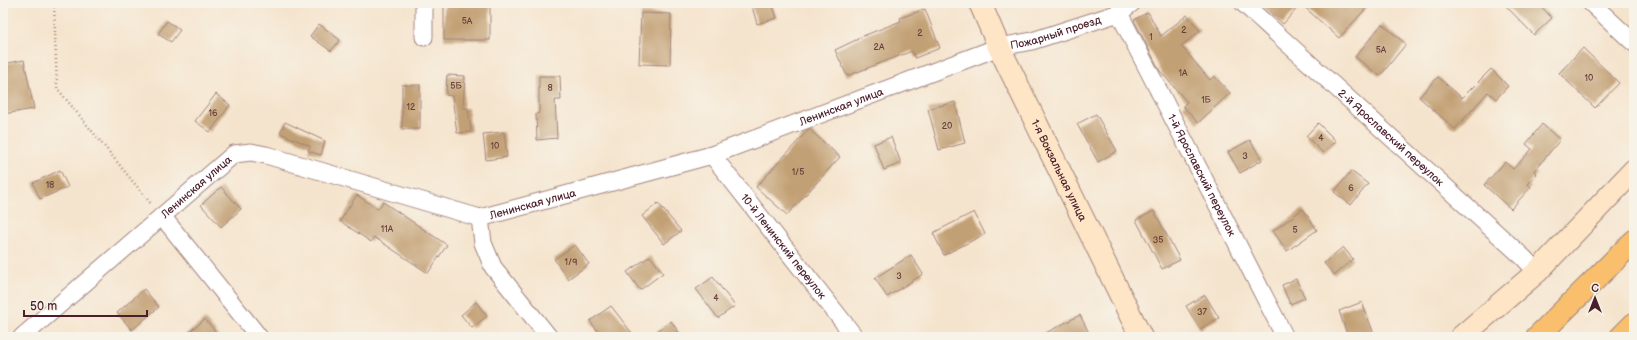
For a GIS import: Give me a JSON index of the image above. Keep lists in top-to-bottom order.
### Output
{
  "streets": {
    "street": [
      "Пожарный проезд",
      "Ленинская улица",
      "2-й Ярославский переулок",
      "1-я Вокзальная улица",
      "1-й Ярославский переулок",
      "10-й Ленинский переулок"
    ]
  },
  "crossings": [
    ["Пожарный проезд", "Ленинская улица"],
    ["Пожарный проезд", "1-я Вокзальная улица"],
    ["Пожарный проезд", "1-й Ярославский переулок"],
    ["Ленинская улица", "1-я Вокзальная улица"],
    ["Ленинская улица", "10-й Ленинский переулок"]
  ],
  "house_numbers": [
    "5A",
    "2",
    "2",
    "1",
    "2А",
    "5А",
    "1А",
    "10",
    "5Б",
    "8",
    "1Б",
    "12",
    "16",
    "20",
    "4",
    "10",
    "3",
    "1/5",
    "18",
    "6",
    "11А",
    "5",
    "35",
    "1/9",
    "3",
    "4",
    "37"
  ],
  "scale_bar": "50 m",
  "north": "top"
}
